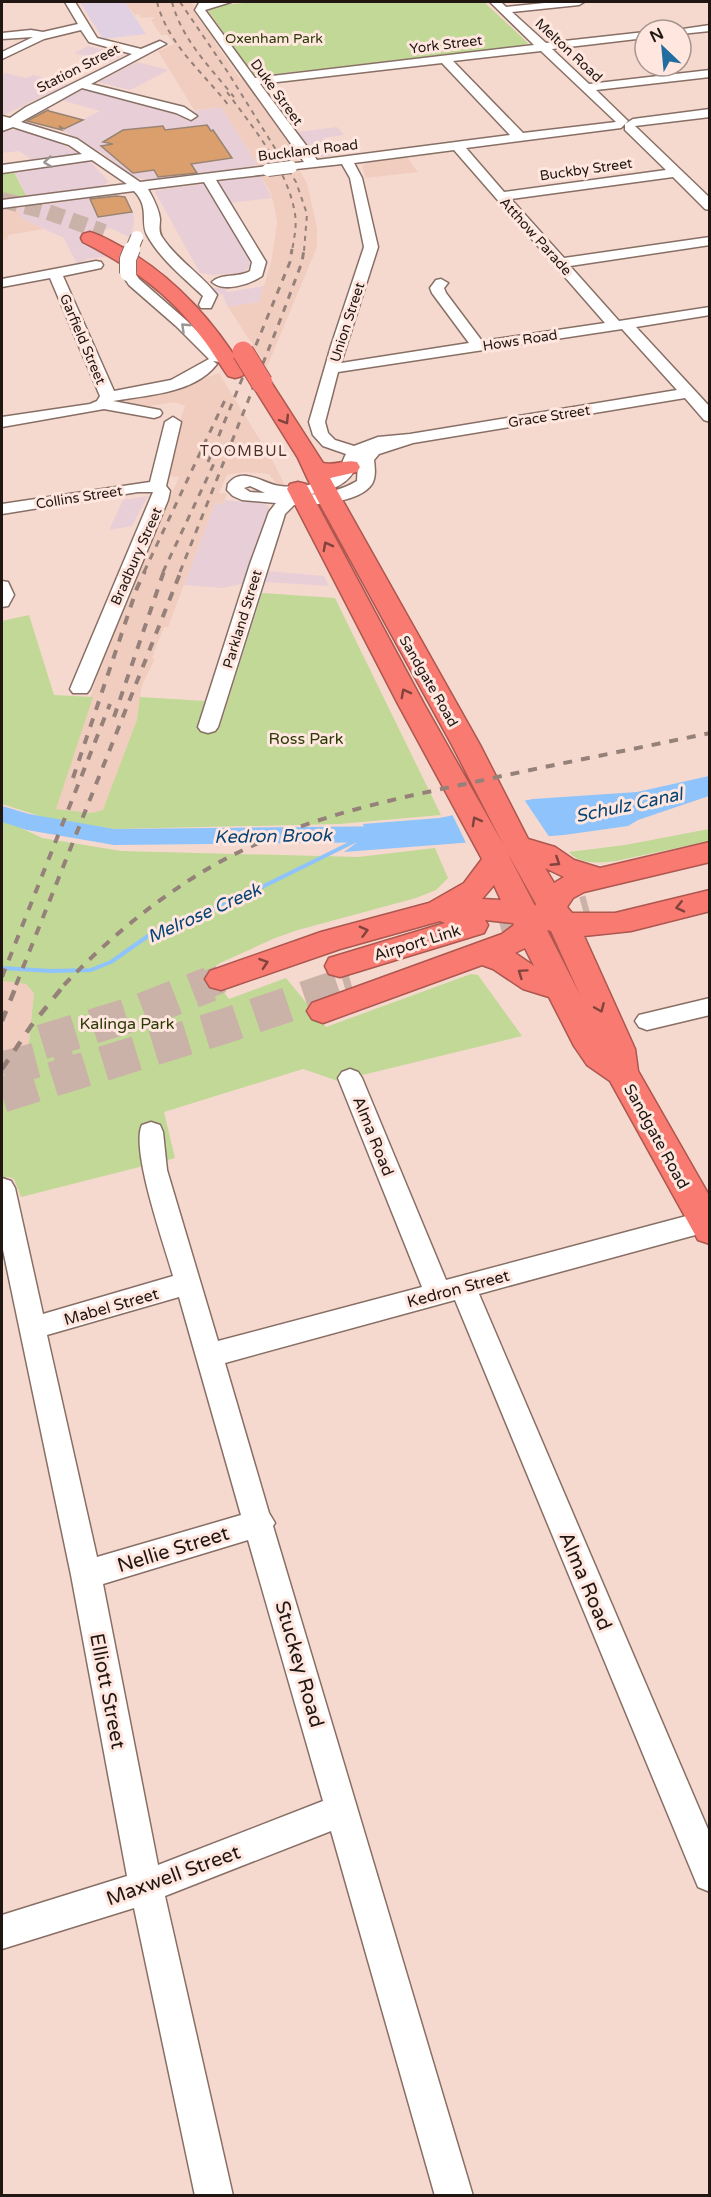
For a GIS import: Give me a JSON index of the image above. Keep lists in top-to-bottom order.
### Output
{
  "streets": {
    "highway": ["Sandgate Road", "Airport Link"],
    "street": [
      "York Street",
      "Melton Road",
      "Station Street",
      "Duke Street",
      "Buckland Road",
      "Buckby Street",
      "Atthow Parade",
      "Union Street",
      "Garfield Street",
      "Hows Road",
      "Grace Street",
      "Collins Street",
      "Bradbury Street",
      "Parkland Street",
      "Alma Road",
      "Kedron Street",
      "Mabel Street",
      "Nellie Street",
      "Stuckey Road",
      "Elliott Street",
      "Maxwell Street"
    ]
  },
  "crossings": [
    ["York Street", "Melton Road"],
    ["York Street", "Duke Street"],
    ["Melton Road", "Buckland Road"],
    ["Melton Road", "Buckby Street"],
    ["Station Street", "Sandgate Road"],
    ["Duke Street", "Buckland Road"],
    ["Buckland Road", "Atthow Parade"],
    ["Buckland Road", "Union Street"],
    ["Buckland Road", "Sandgate Road"],
    ["Buckby Street", "Atthow Parade"],
    ["Atthow Parade", "Hows Road"],
    ["Atthow Parade", "Grace Street"],
    ["Union Street", "Hows Road"],
    ["Union Street", "Grace Street"],
    ["Collins Street", "Bradbury Street"],
    ["Parkland Street", "Sandgate Road"],
    ["Sandgate Road", "Airport Link"],
    ["Sandgate Road", "Kedron Street"],
    ["Alma Road", "Kedron Street"],
    ["Kedron Street", "Stuckey Road"],
    ["Mabel Street", "Stuckey Road"],
    ["Mabel Street", "Elliott Street"],
    ["Nellie Street", "Stuckey Road"],
    ["Nellie Street", "Elliott Street"],
    ["Stuckey Road", "Maxwell Street"],
    ["Elliott Street", "Maxwell Street"]
  ],
  "districts": ["TOOMBUL"],
  "water": ["Schulz Canal", "Kedron Brook", "Melrose Creek"],
  "parks": ["Oxenham Park", "Ross Park", "Kalinga Park"],
  "north": "top left"
}
